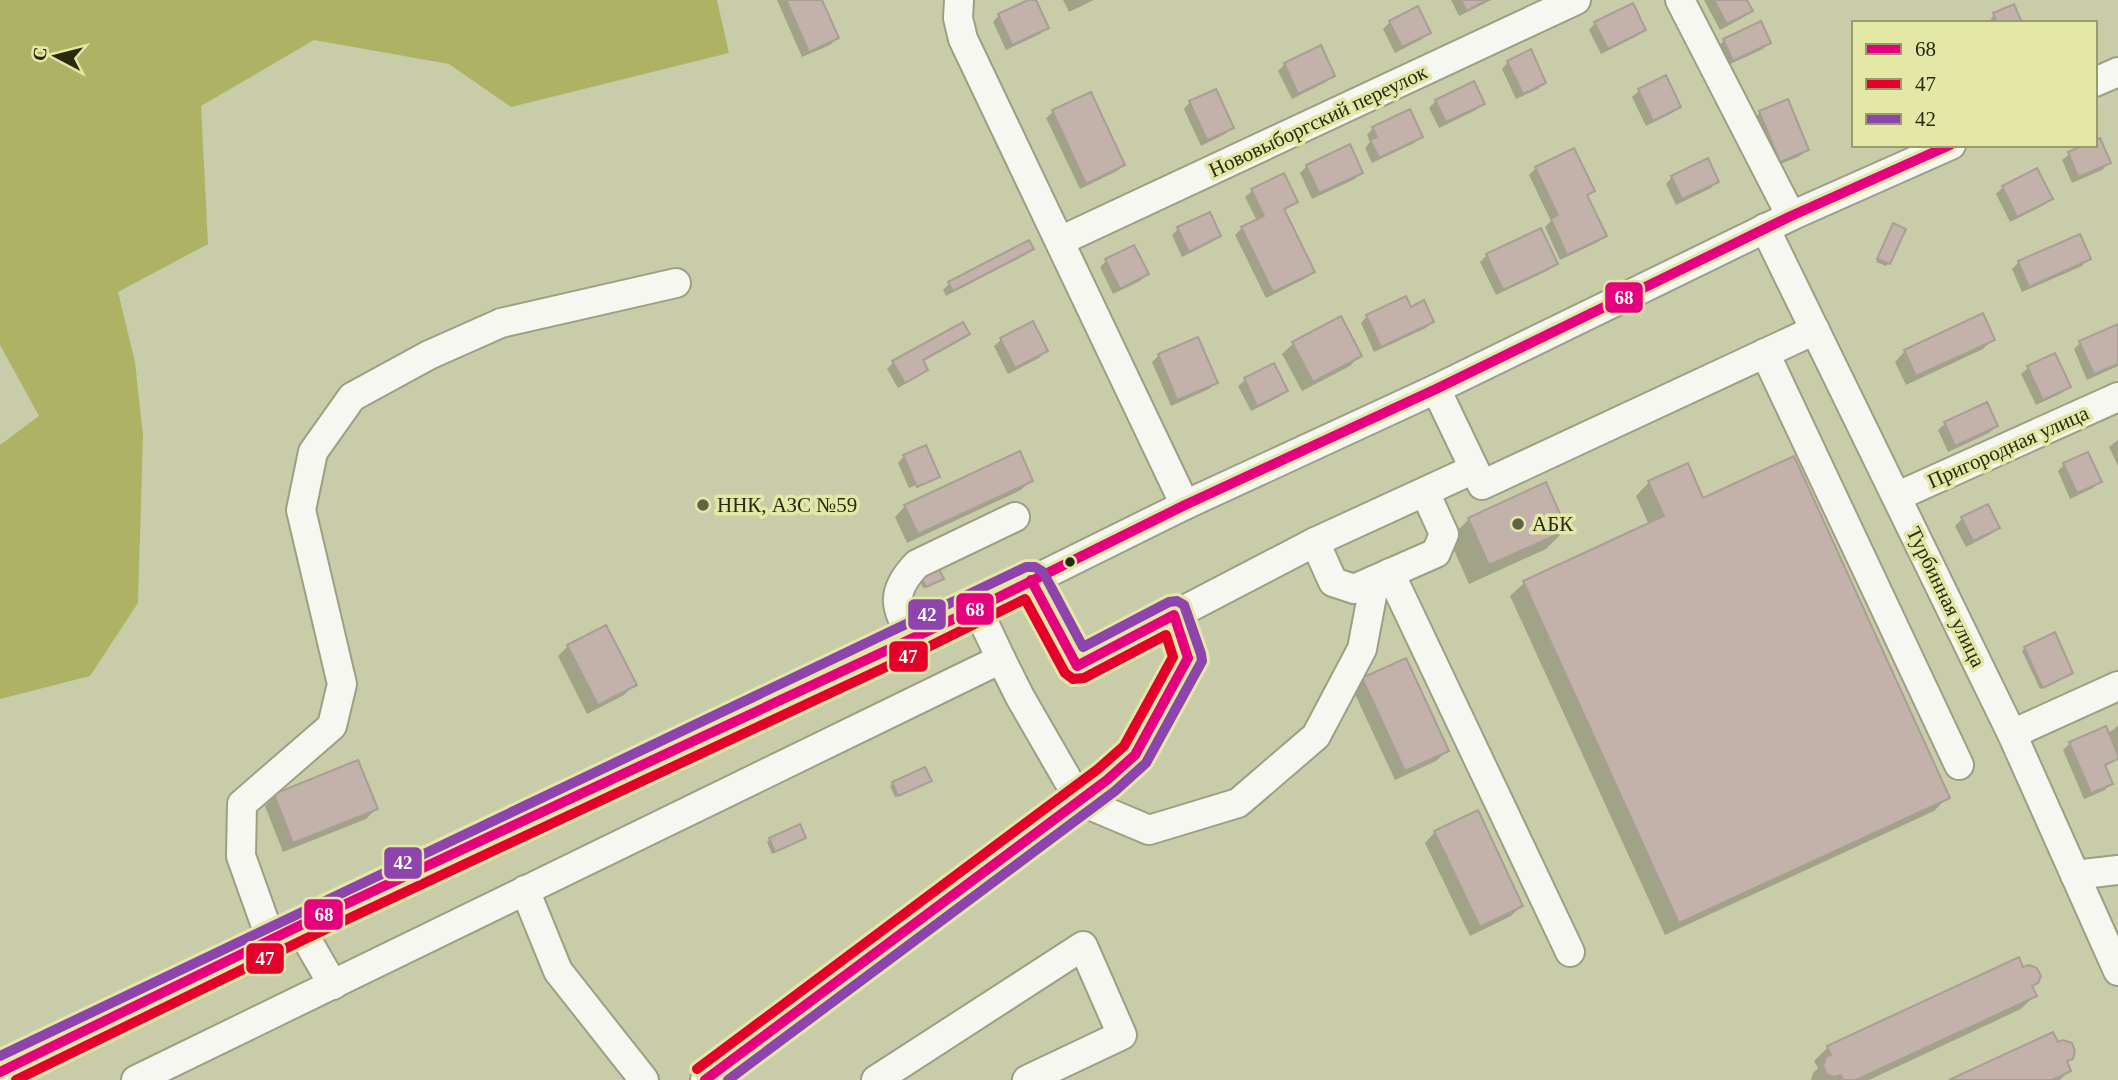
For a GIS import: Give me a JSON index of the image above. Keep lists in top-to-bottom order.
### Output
{
  "streets": {
    "street": ["Нововыборгский переулок", "Пригородная улица", "Турбинная улица"]
  },
  "crossings": [
    ["Пригородная улица", "Турбинная улица"]
  ],
  "places": ["ННК, АЗС №59", "АБК"],
  "lines": ["transit line 68", "transit line 42", "transit line 47"],
  "legend": ["68", "47", "42"],
  "north": "left"
}
